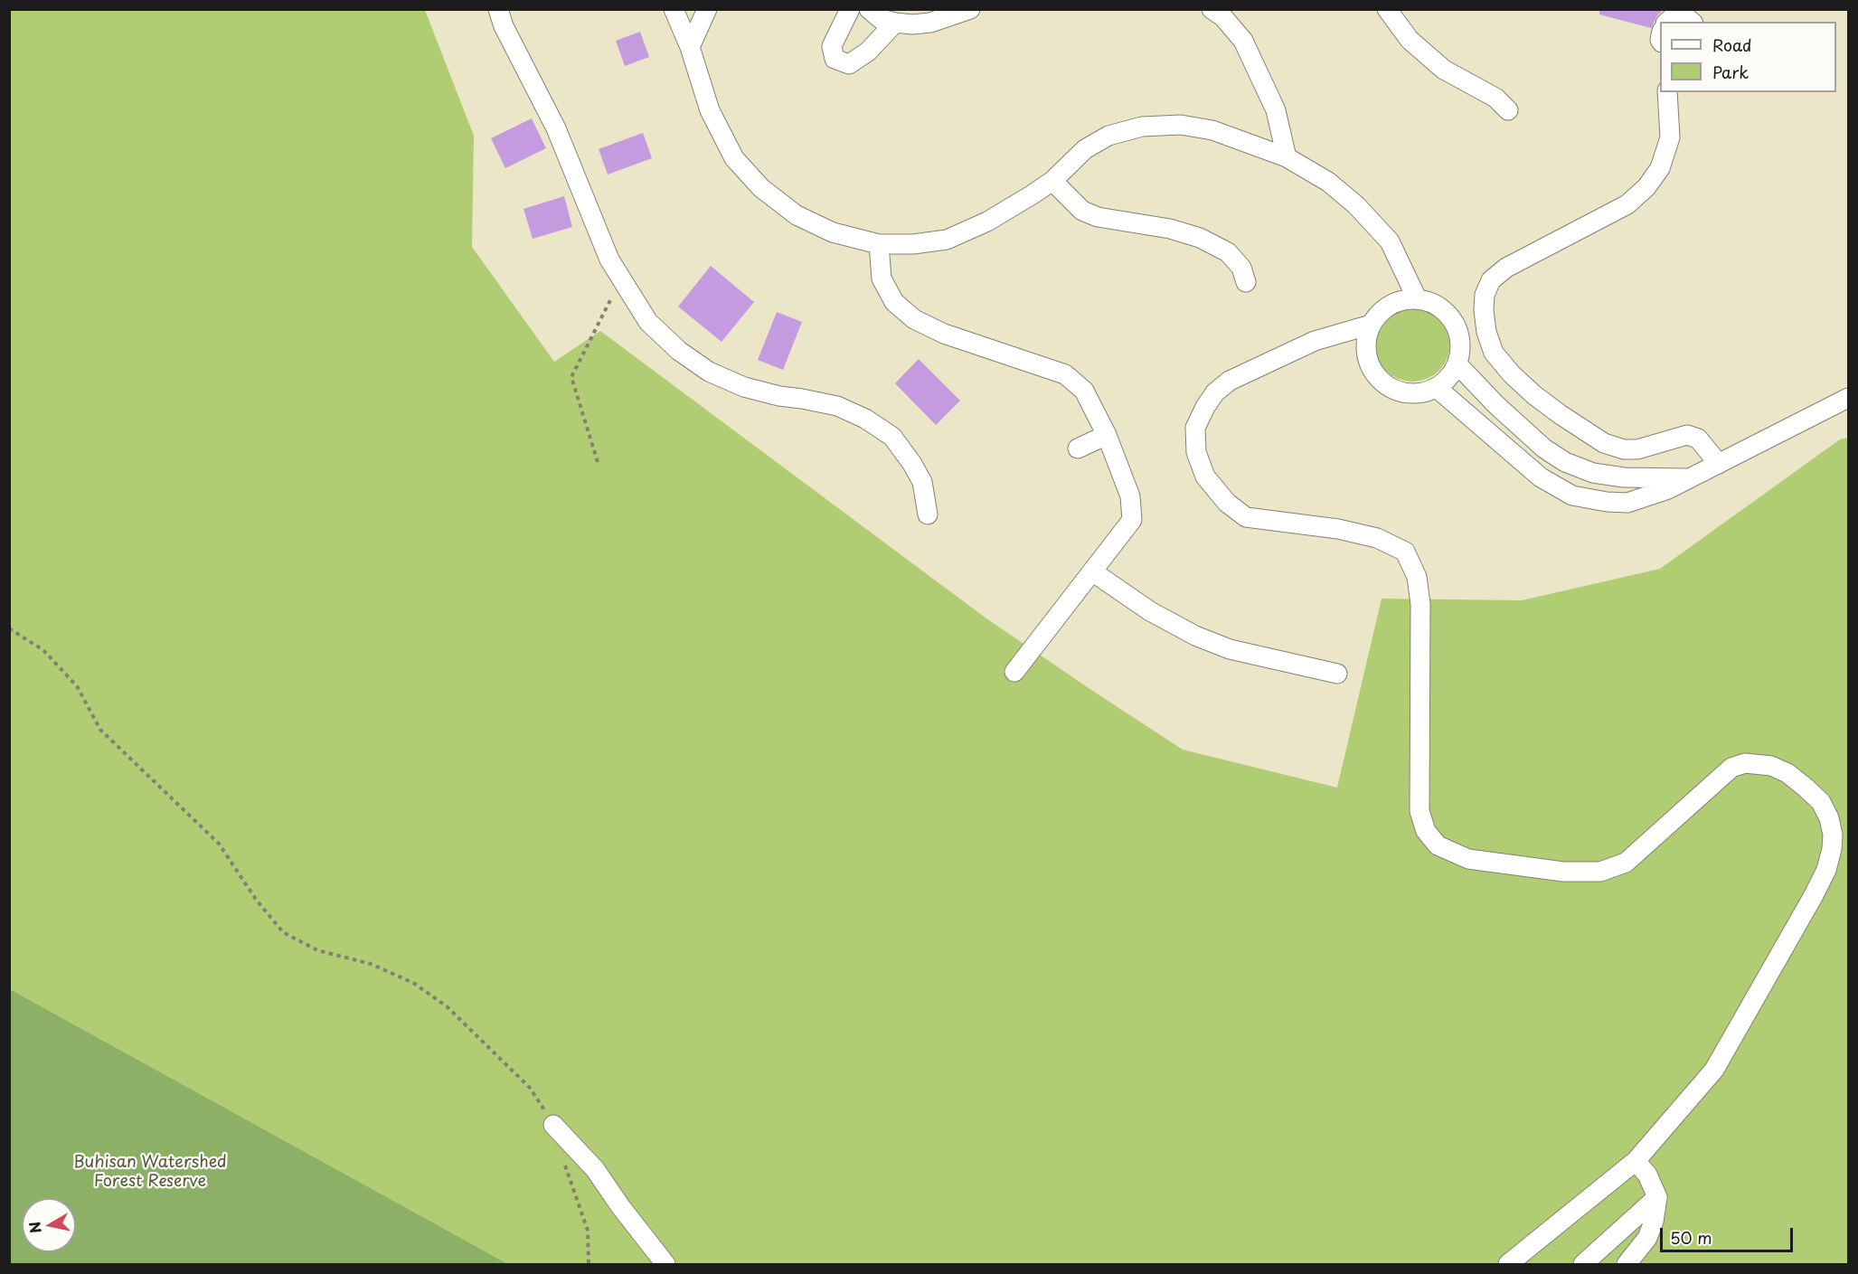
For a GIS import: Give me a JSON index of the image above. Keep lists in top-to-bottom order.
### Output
{
  "parks": ["Buhisan Watershed Forest Reserve"],
  "legend": ["Road", "Park"],
  "scale_bar": "50 m",
  "north": "left"
}
